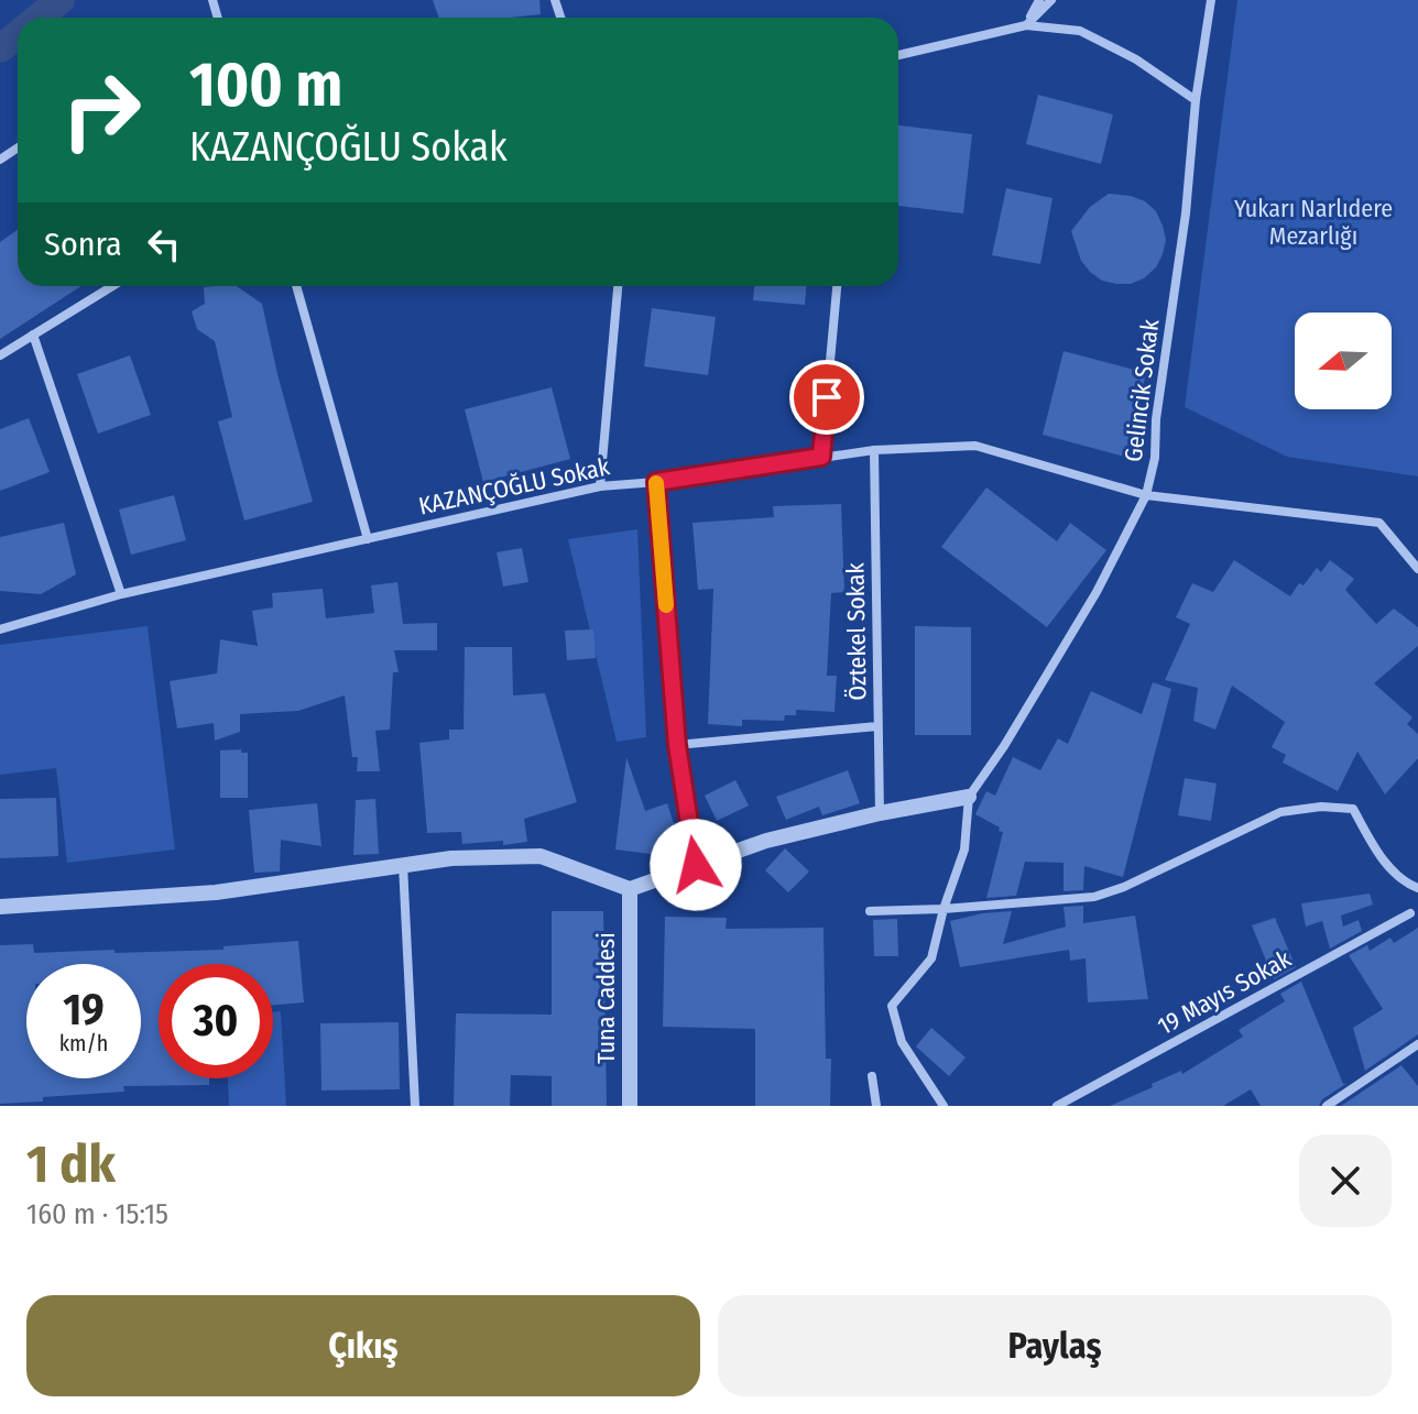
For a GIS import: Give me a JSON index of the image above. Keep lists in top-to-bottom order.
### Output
{
  "streets": {
    "street": [
      "Gelincik Sokak",
      "KAZANÇOĞLU Sokak",
      "Öztekel Sokak",
      "19 Mayıs Sokak",
      "Tuna Caddesi"
    ]
  },
  "crossings": [
    ["Gelincik Sokak", "KAZANÇOĞLU Sokak"],
    ["KAZANÇOĞLU Sokak", "Öztekel Sokak"]
  ],
  "parks": ["Yukarı Narlıdere Mezarlığı"],
  "north": "left",
  "page": {
    "turn": ["100 m", "KAZANÇOĞLU Sokak"],
    "then": "Sonra",
    "speed": "19 km/h",
    "limit": "30",
    "heading": ["1 dk", "160 m · 15:15"],
    "buttons": ["Çıkış", "Paylaş"]
  }
}
